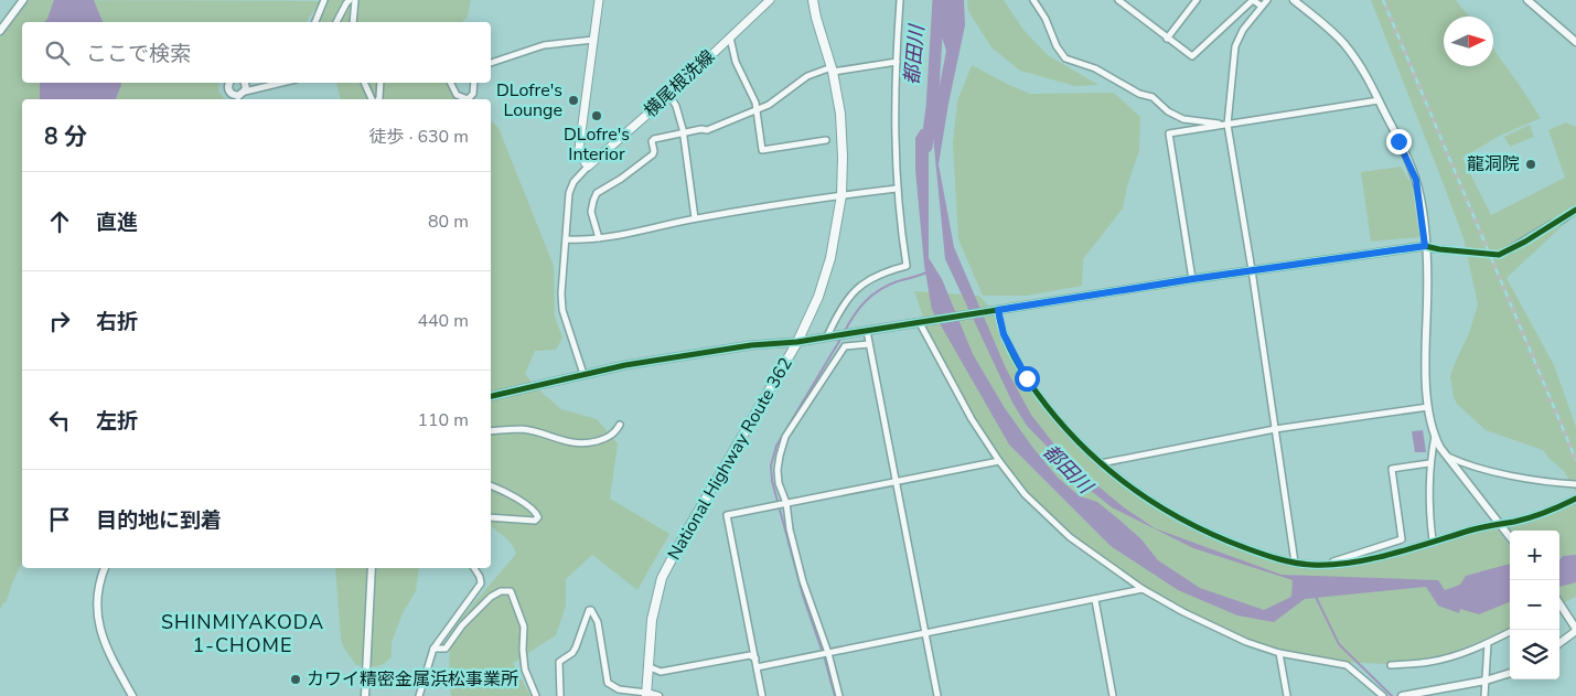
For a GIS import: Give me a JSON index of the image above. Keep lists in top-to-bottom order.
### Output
{
  "streets": {
    "highway": ["National Highway Route 362"],
    "main road": ["横尾根洗線"]
  },
  "districts": ["SHINMIYAKODA 1-CHOME"],
  "water": ["都田川"],
  "places": [
    "DLofre's Lounge",
    "DLofre's Interior",
    "龍洞院",
    "カワイ精密金属浜松事業所"
  ],
  "north": "right",
  "page": {
    "search": "ここで検索",
    "heading": ["8 分", "徒歩 · 630 m"],
    "list": [
      ["直進", "80 m"],
      ["右折", "440 m"],
      ["左折", "110 m"],
      "目的地に到着"
    ],
    "map_buttons": ["+", "−"]
  }
}
